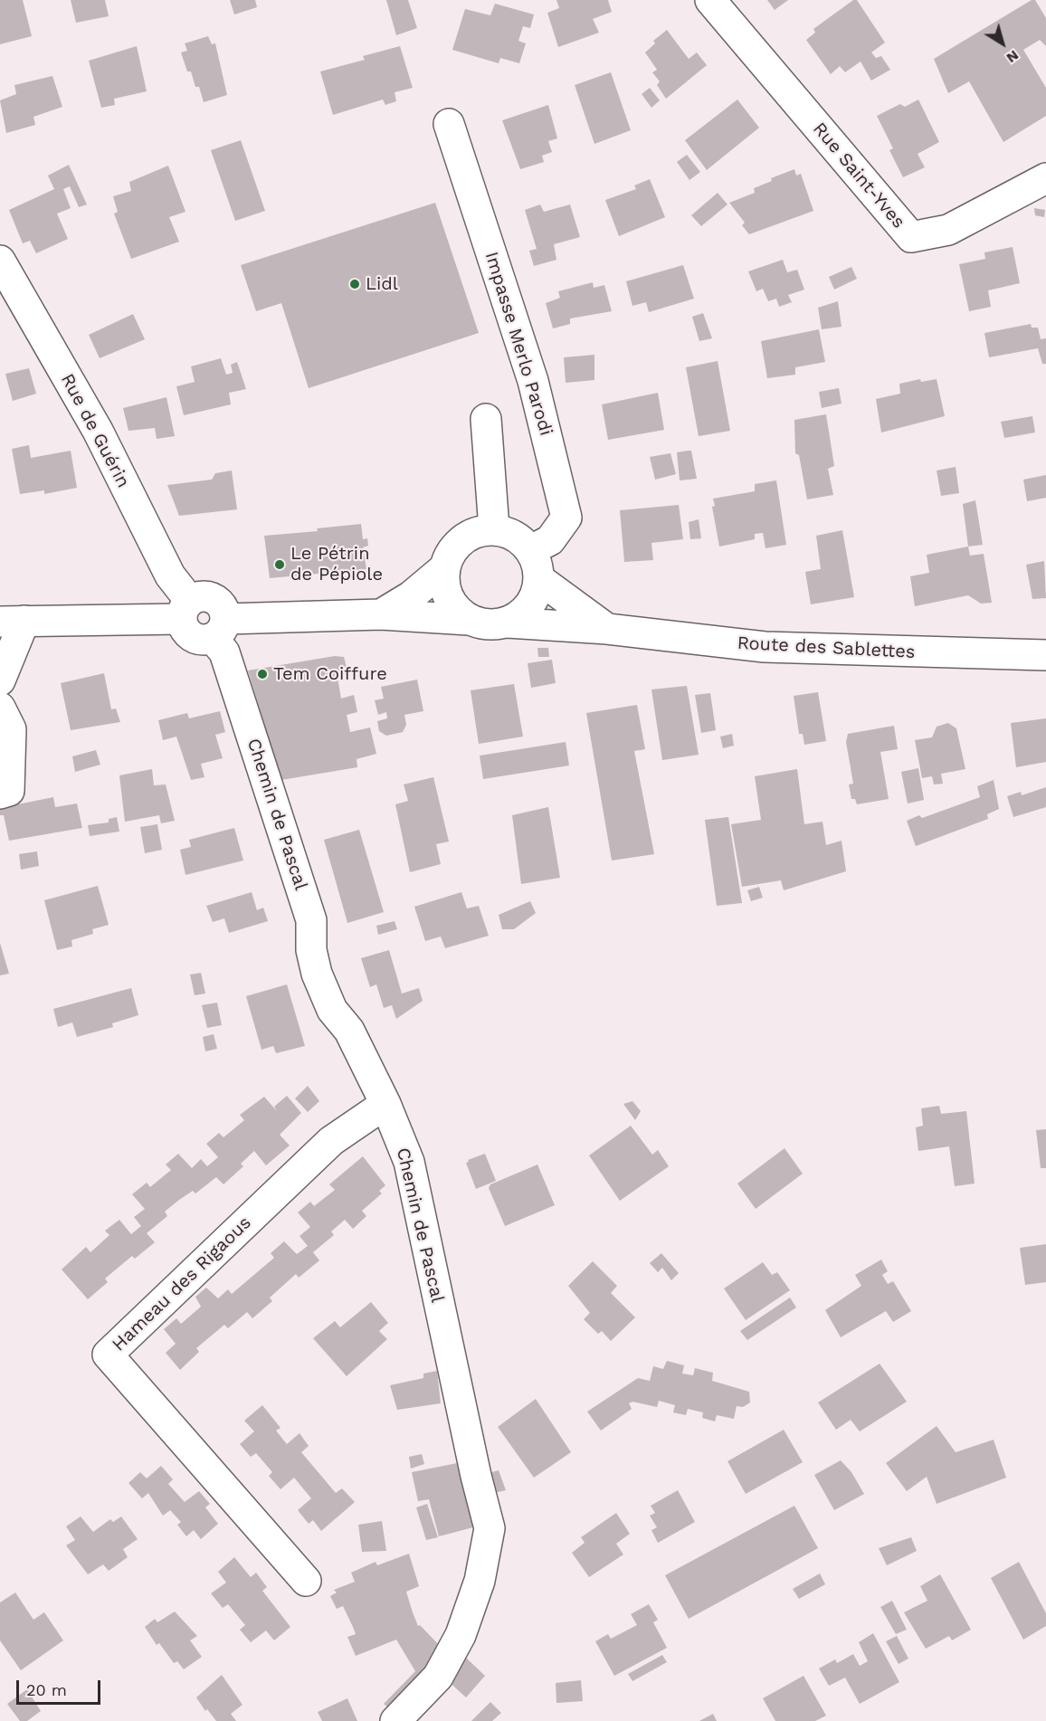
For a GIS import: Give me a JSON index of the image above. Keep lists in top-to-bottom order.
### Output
{
  "streets": {
    "street": [
      "Rue Saint-Yves",
      "Impasse Merlo Parodi",
      "Rue de Guérin",
      "Route des Sablettes",
      "Chemin de Pascal",
      "Hameau des Rigaous"
    ]
  },
  "crossings": [
    ["Impasse Merlo Parodi", "Route des Sablettes"],
    ["Rue de Guérin", "Chemin de Pascal"],
    ["Chemin de Pascal", "Hameau des Rigaous"]
  ],
  "places": ["Lidl", "Le Pétrin de Pépiole", "Tem Coiffure"],
  "scale_bar": "20 m",
  "north": "bottom right"
}
